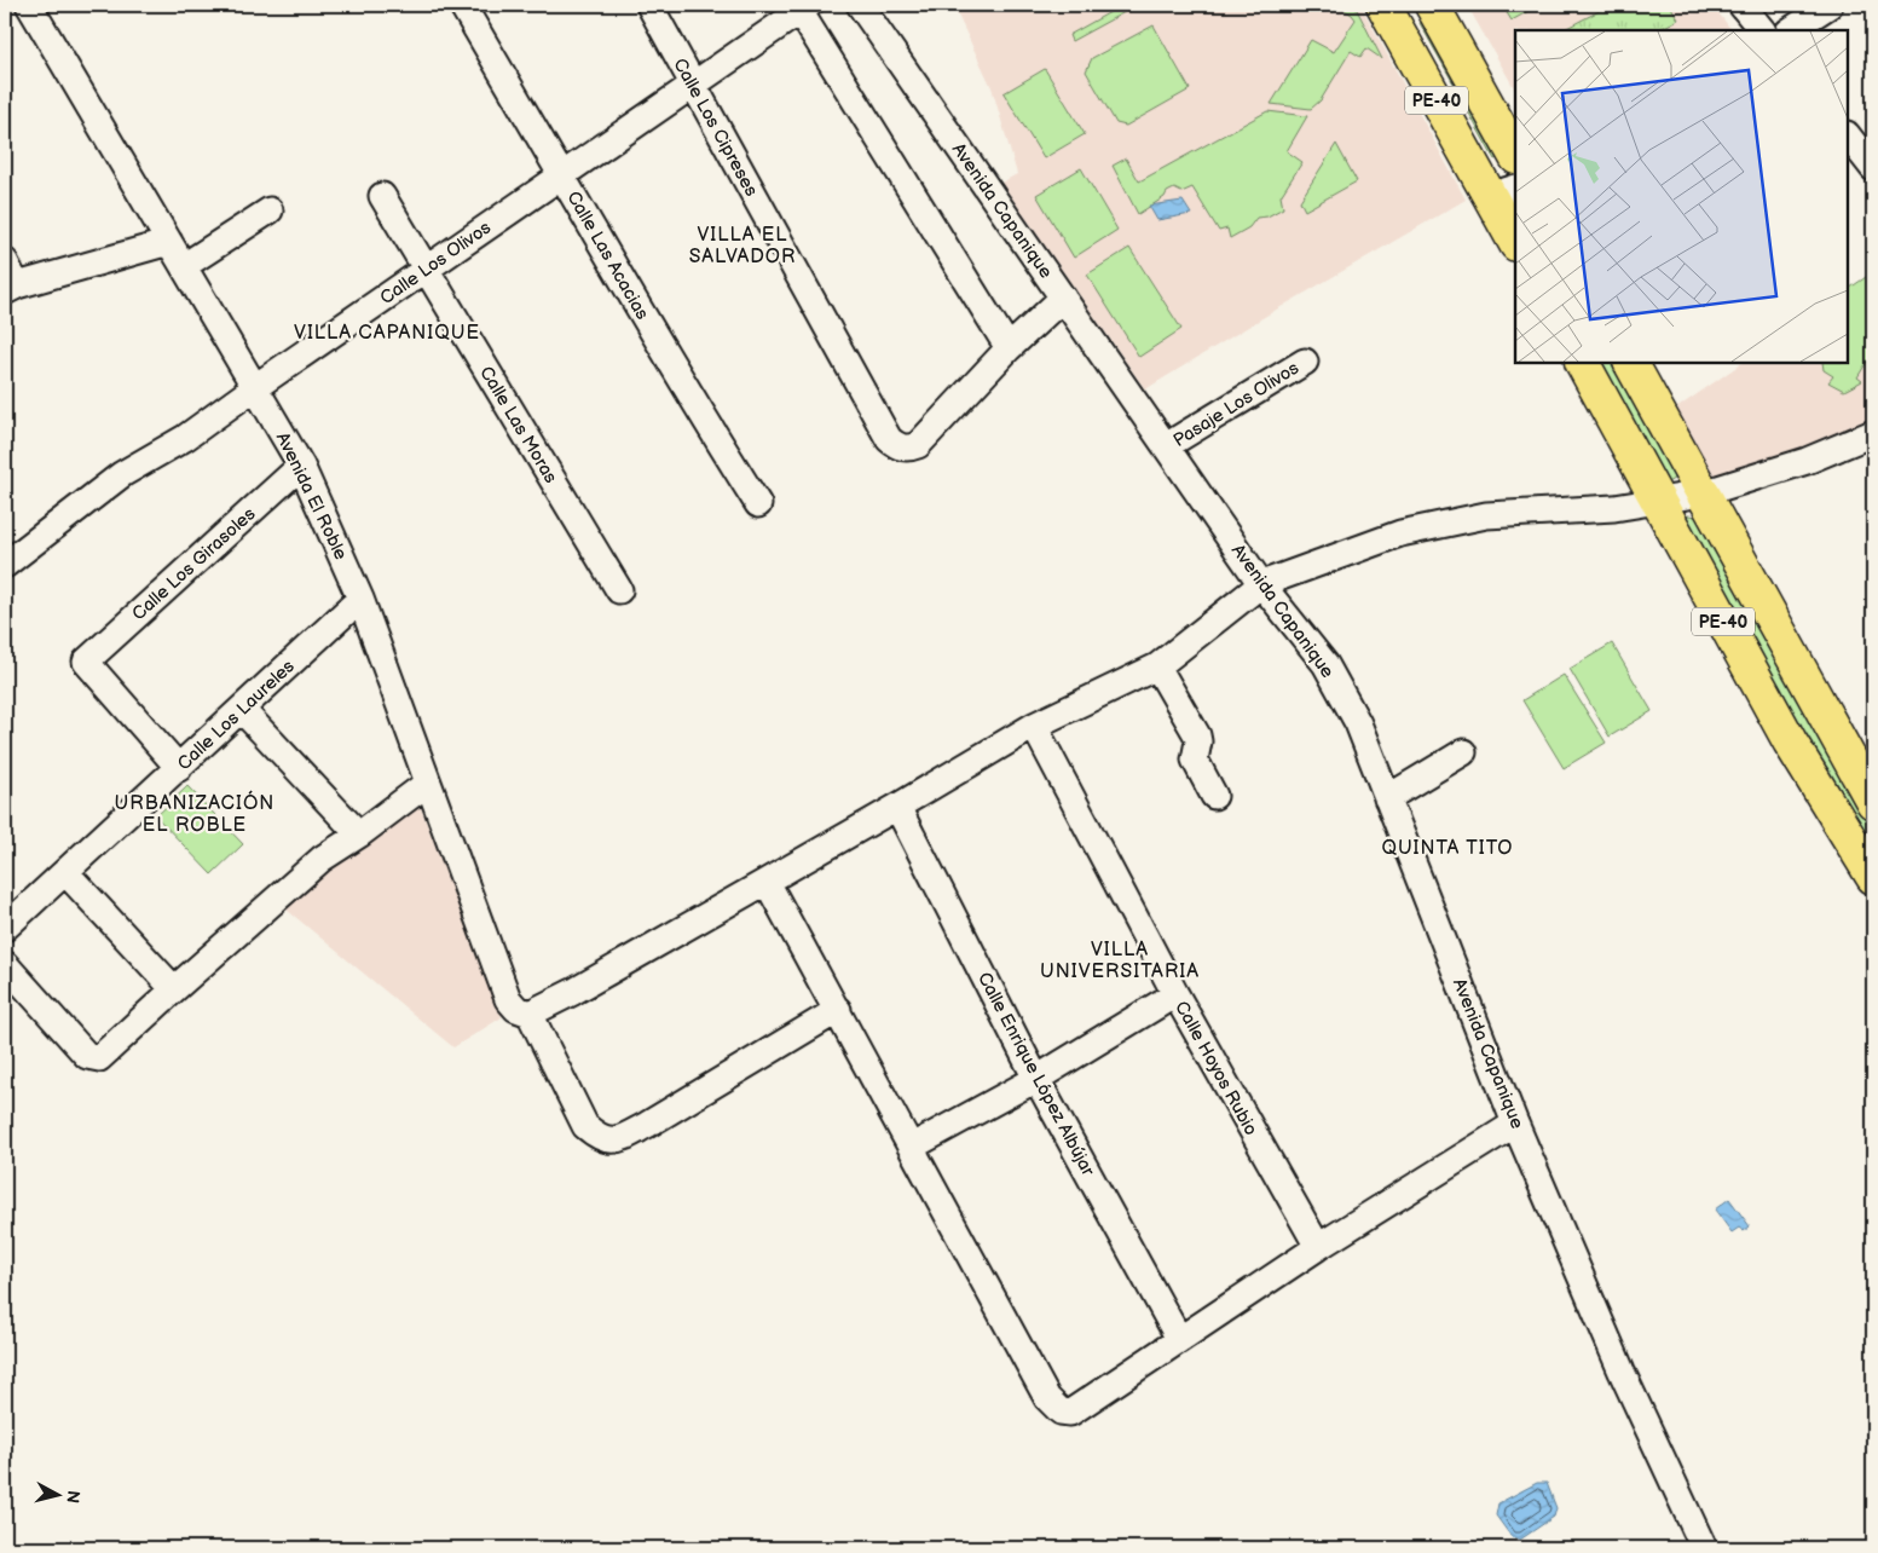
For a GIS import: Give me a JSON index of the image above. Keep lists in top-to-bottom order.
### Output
{
  "streets": {
    "highway": ["PE-40"],
    "street": [
      "Calle Los Cipreses",
      "Avenida Capanique",
      "Calle Las Acacias",
      "Calle Los Olivos",
      "Pasaje Los Olivos",
      "Calle Las Moras",
      "Avenida El Roble",
      "Calle Los Girasoles",
      "Calle Los Laureles",
      "Calle Hoyos Rubio",
      "Calle Enrique López Albújar"
    ]
  },
  "crossings": [
    ["Calle Los Cipreses", "Calle Los Olivos"],
    ["Avenida Capanique", "Pasaje Los Olivos"],
    ["Calle Las Acacias", "Calle Los Olivos"],
    ["Calle Los Olivos", "Calle Las Moras"],
    ["Calle Los Olivos", "Avenida El Roble"],
    ["Avenida El Roble", "Calle Los Girasoles"],
    ["Avenida El Roble", "Calle Los Laureles"],
    ["Calle Los Girasoles", "Calle Los Laureles"]
  ],
  "districts": [
    "VILLA EL SALVADOR",
    "VILLA CAPANIQUE",
    "URBANIZACIÓN EL ROBLE",
    "QUINTA TITO",
    "VILLA UNIVERSITARIA"
  ],
  "north": "right"
}
